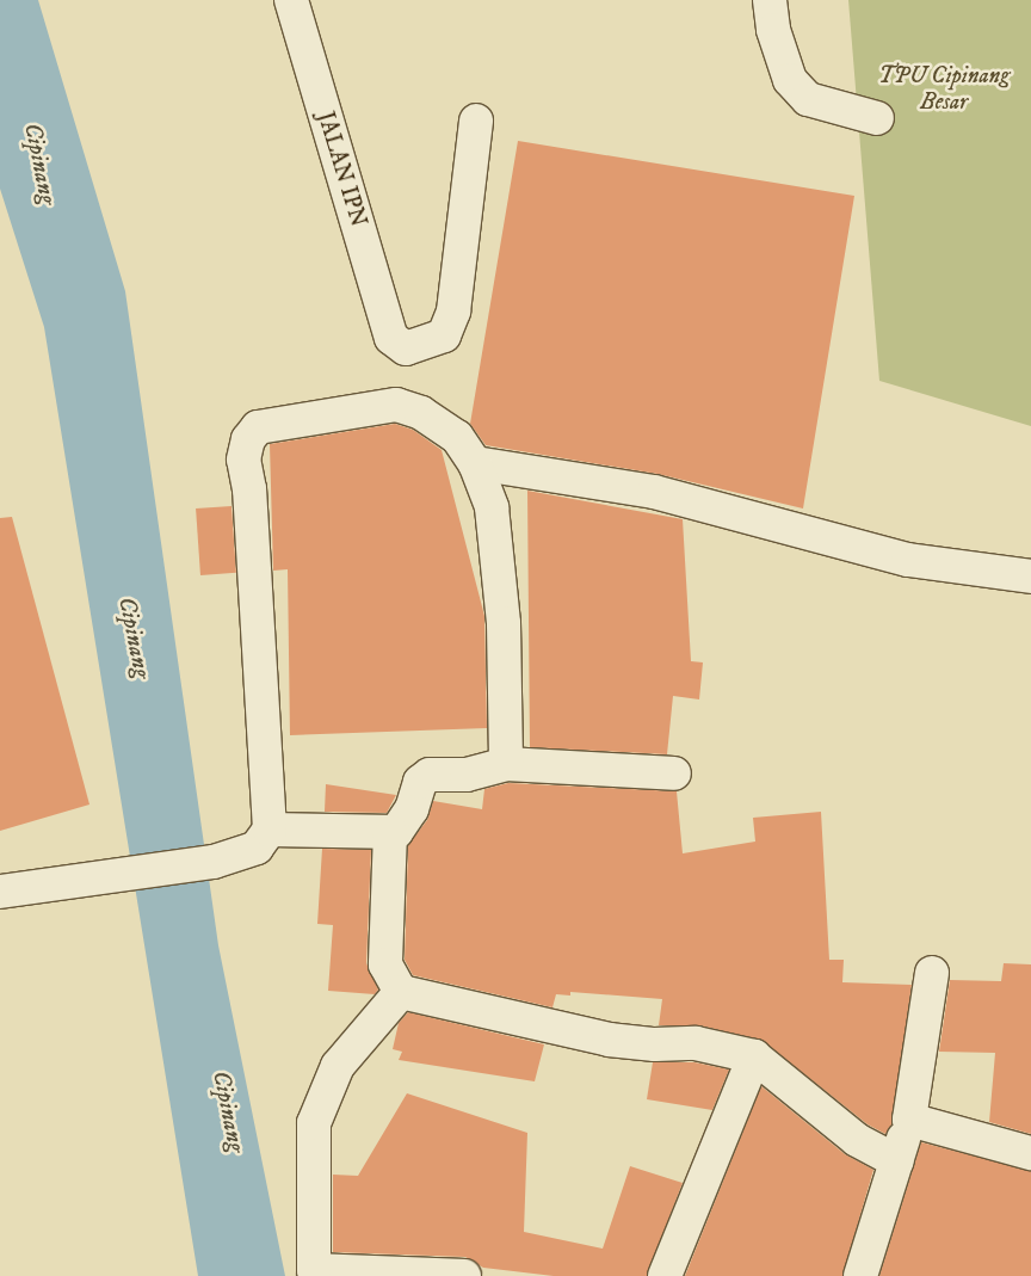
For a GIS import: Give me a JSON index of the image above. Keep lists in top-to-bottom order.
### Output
{
  "streets": {
    "street": ["JALAN IPN"]
  },
  "water": ["Cipinang"],
  "parks": ["TPU Cipinang Besar"]
}
